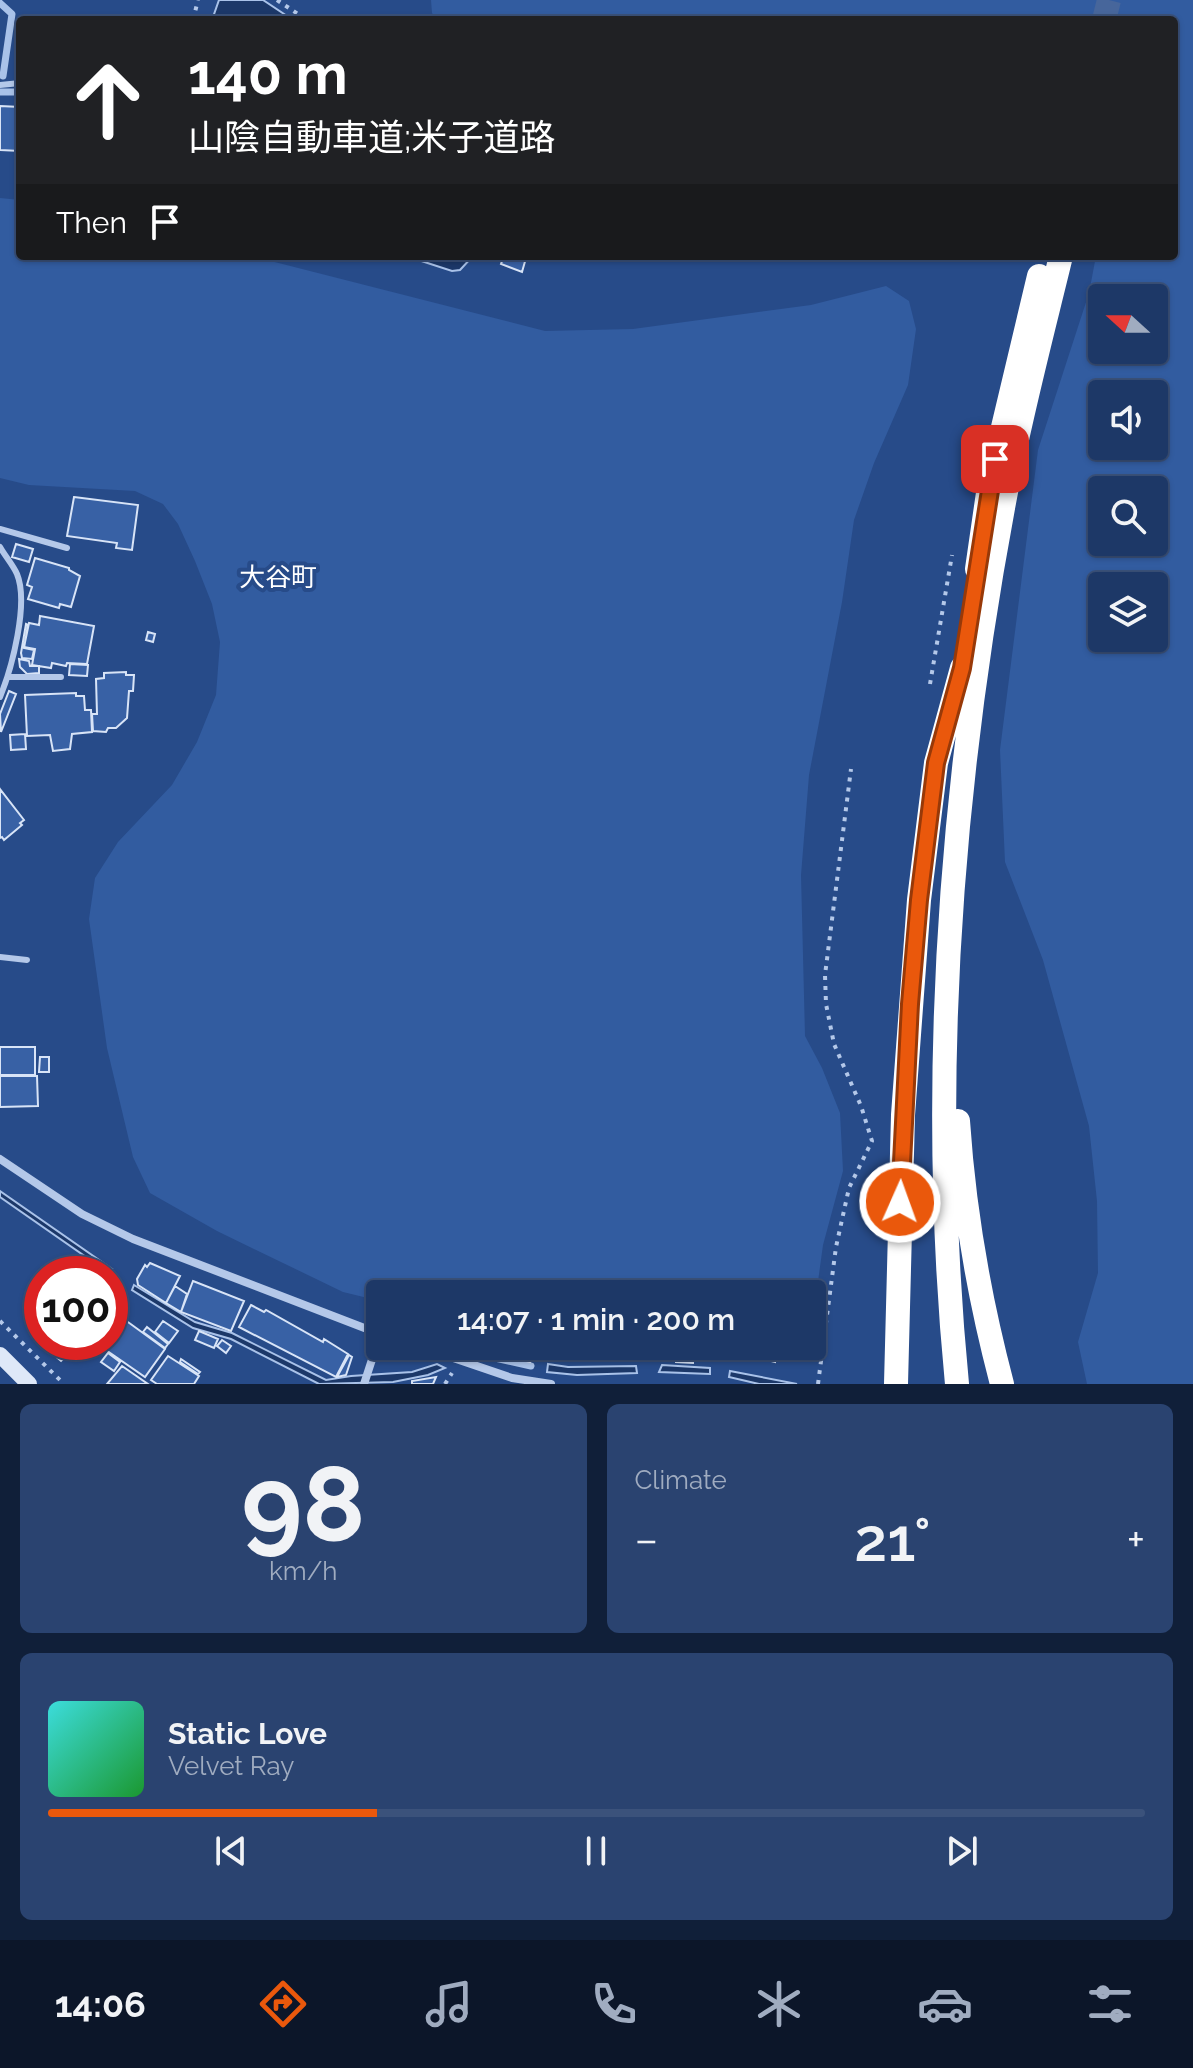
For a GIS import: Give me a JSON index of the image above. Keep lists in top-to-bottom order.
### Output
{
  "districts": ["大谷町"],
  "north": "left",
  "page": {
    "turn": ["140 m", "山陰自動車道;米子道路"],
    "then": "Then",
    "limit": "100",
    "trip": "14:07 · 1 min · 200 m",
    "tile": [
      ["98", "km/h"],
      "Climate"
    ],
    "heat": ["−", "21°", "+"],
    "song": ["Static Love", "Velvet Ray"],
    "tabs": "14:06"
  }
}
